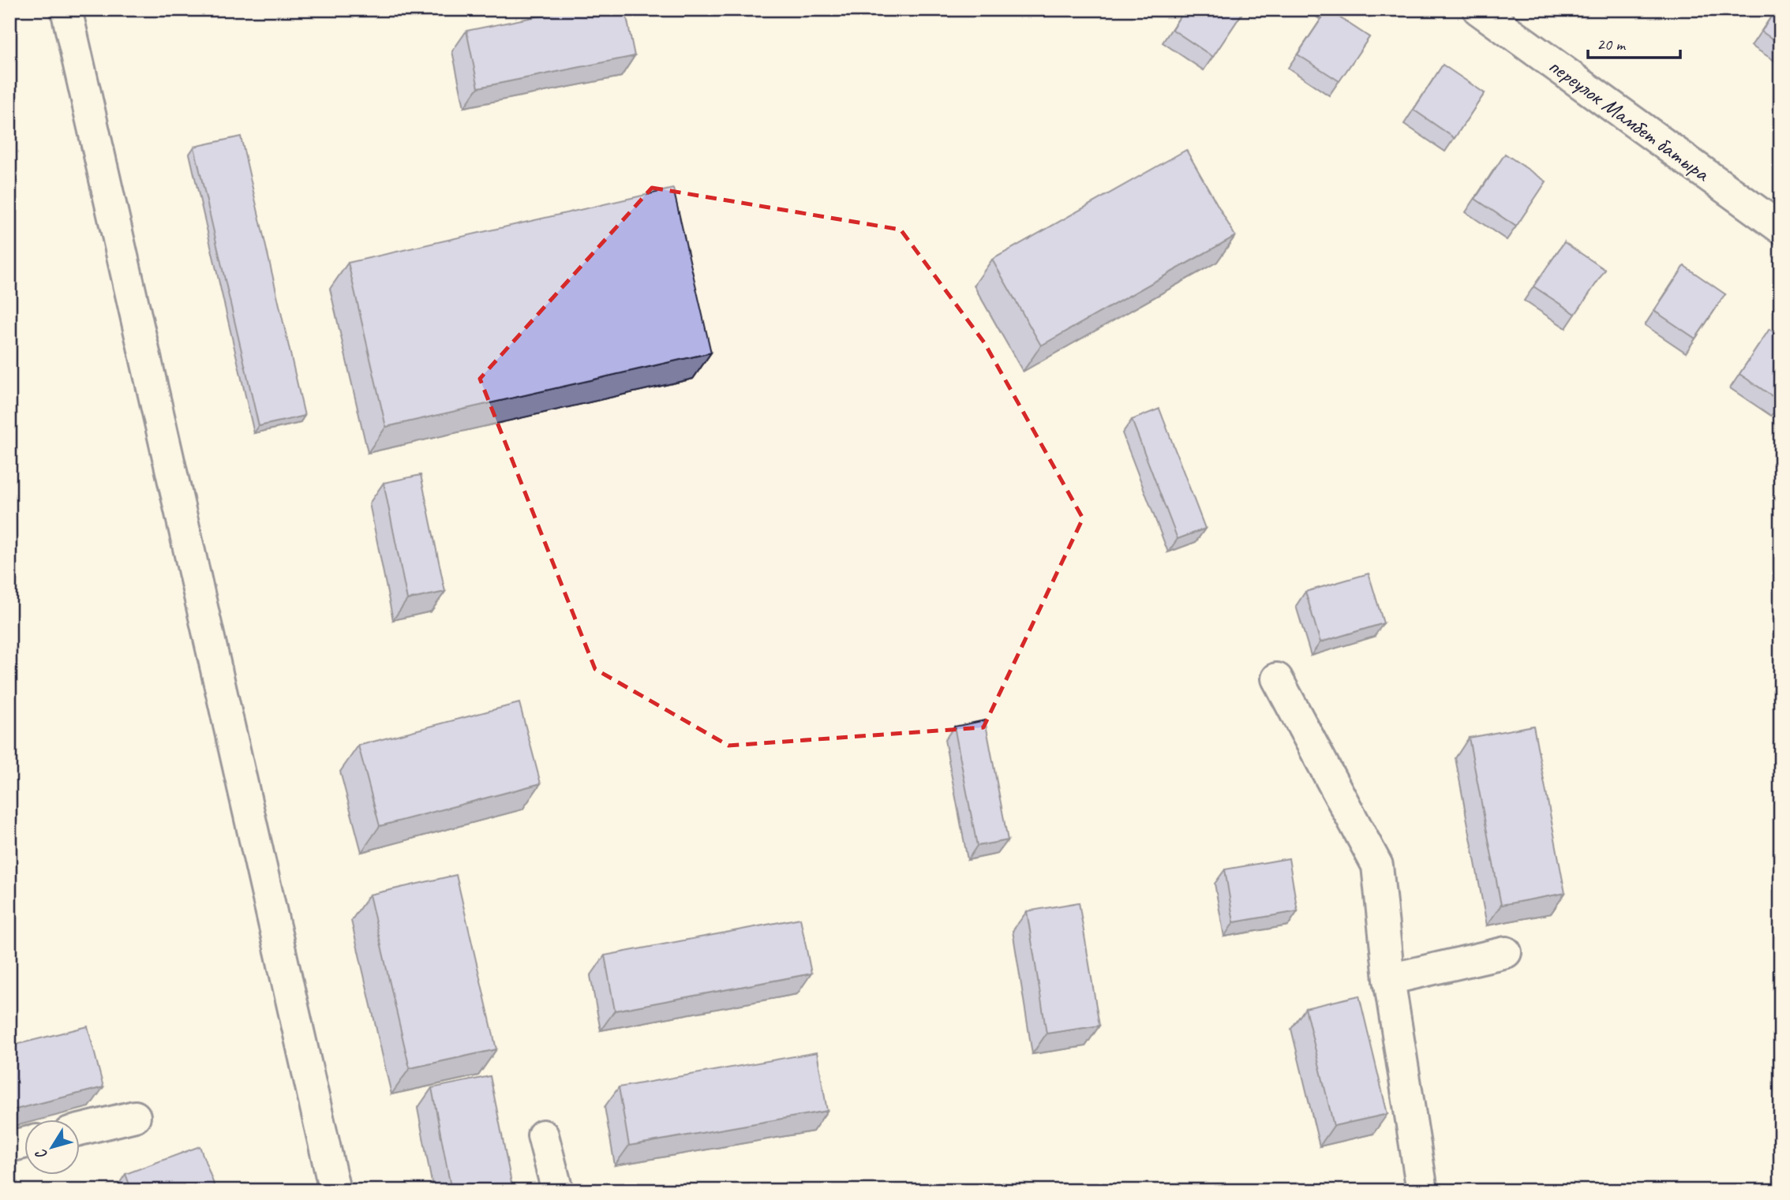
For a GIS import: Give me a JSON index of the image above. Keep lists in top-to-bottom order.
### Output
{
  "streets": {
    "street": ["переулок Мамбет батыра"]
  },
  "scale_bar": "20 m",
  "north": "bottom left"
}
